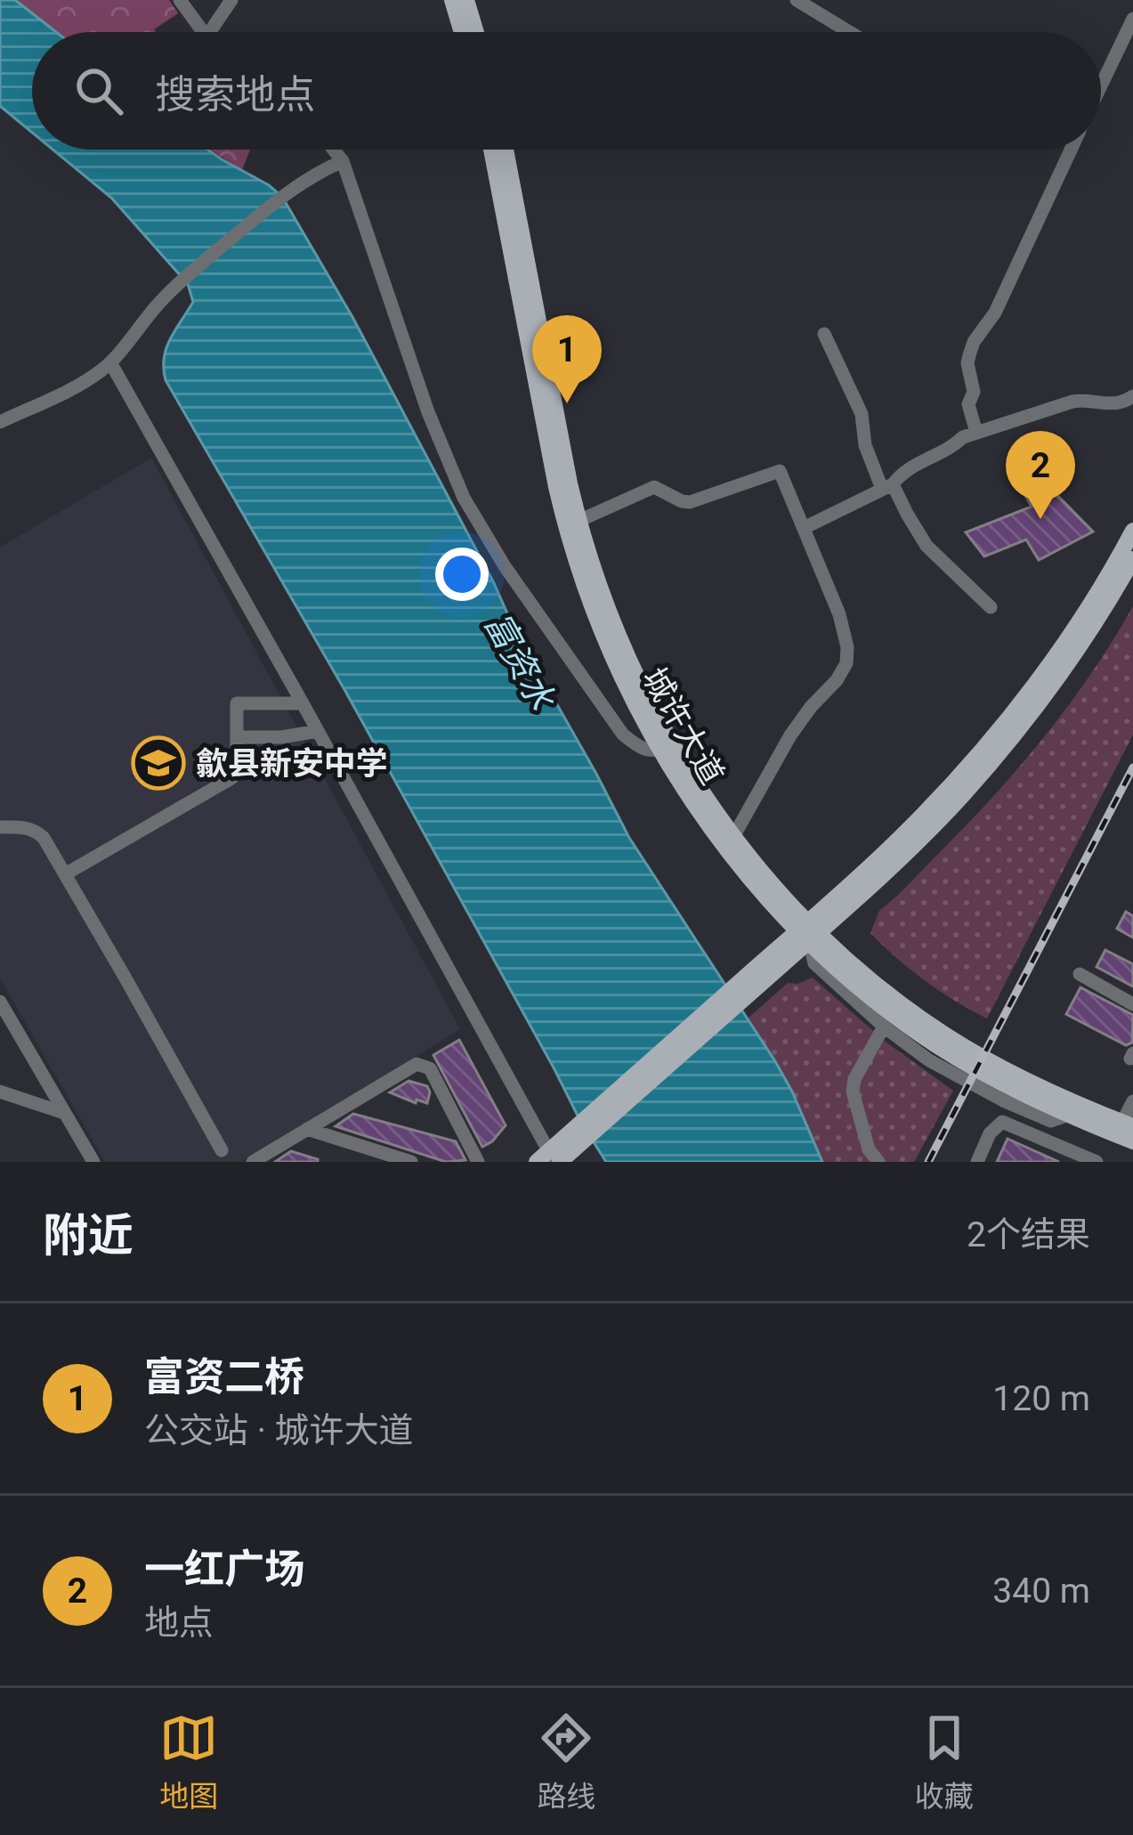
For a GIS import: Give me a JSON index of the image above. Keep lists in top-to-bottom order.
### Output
{
  "streets": {
    "main road": ["城许大道"]
  },
  "water": ["富资水"],
  "places": {
    "school or university": ["歙县新安中学"]
  },
  "page": {
    "search": "搜索地点",
    "pins": ["1", "2"],
    "heading": ["附近", "2个结果"],
    "list": [
      {
        "mark": "1",
        "name": "富资二桥",
        "note": "公交站 · 城许大道",
        "value": "120 m"
      },
      {
        "mark": "2",
        "name": "一红广场",
        "note": "地点",
        "value": "340 m"
      }
    ],
    "nav": ["地图", "路线", "收藏"]
  }
}
